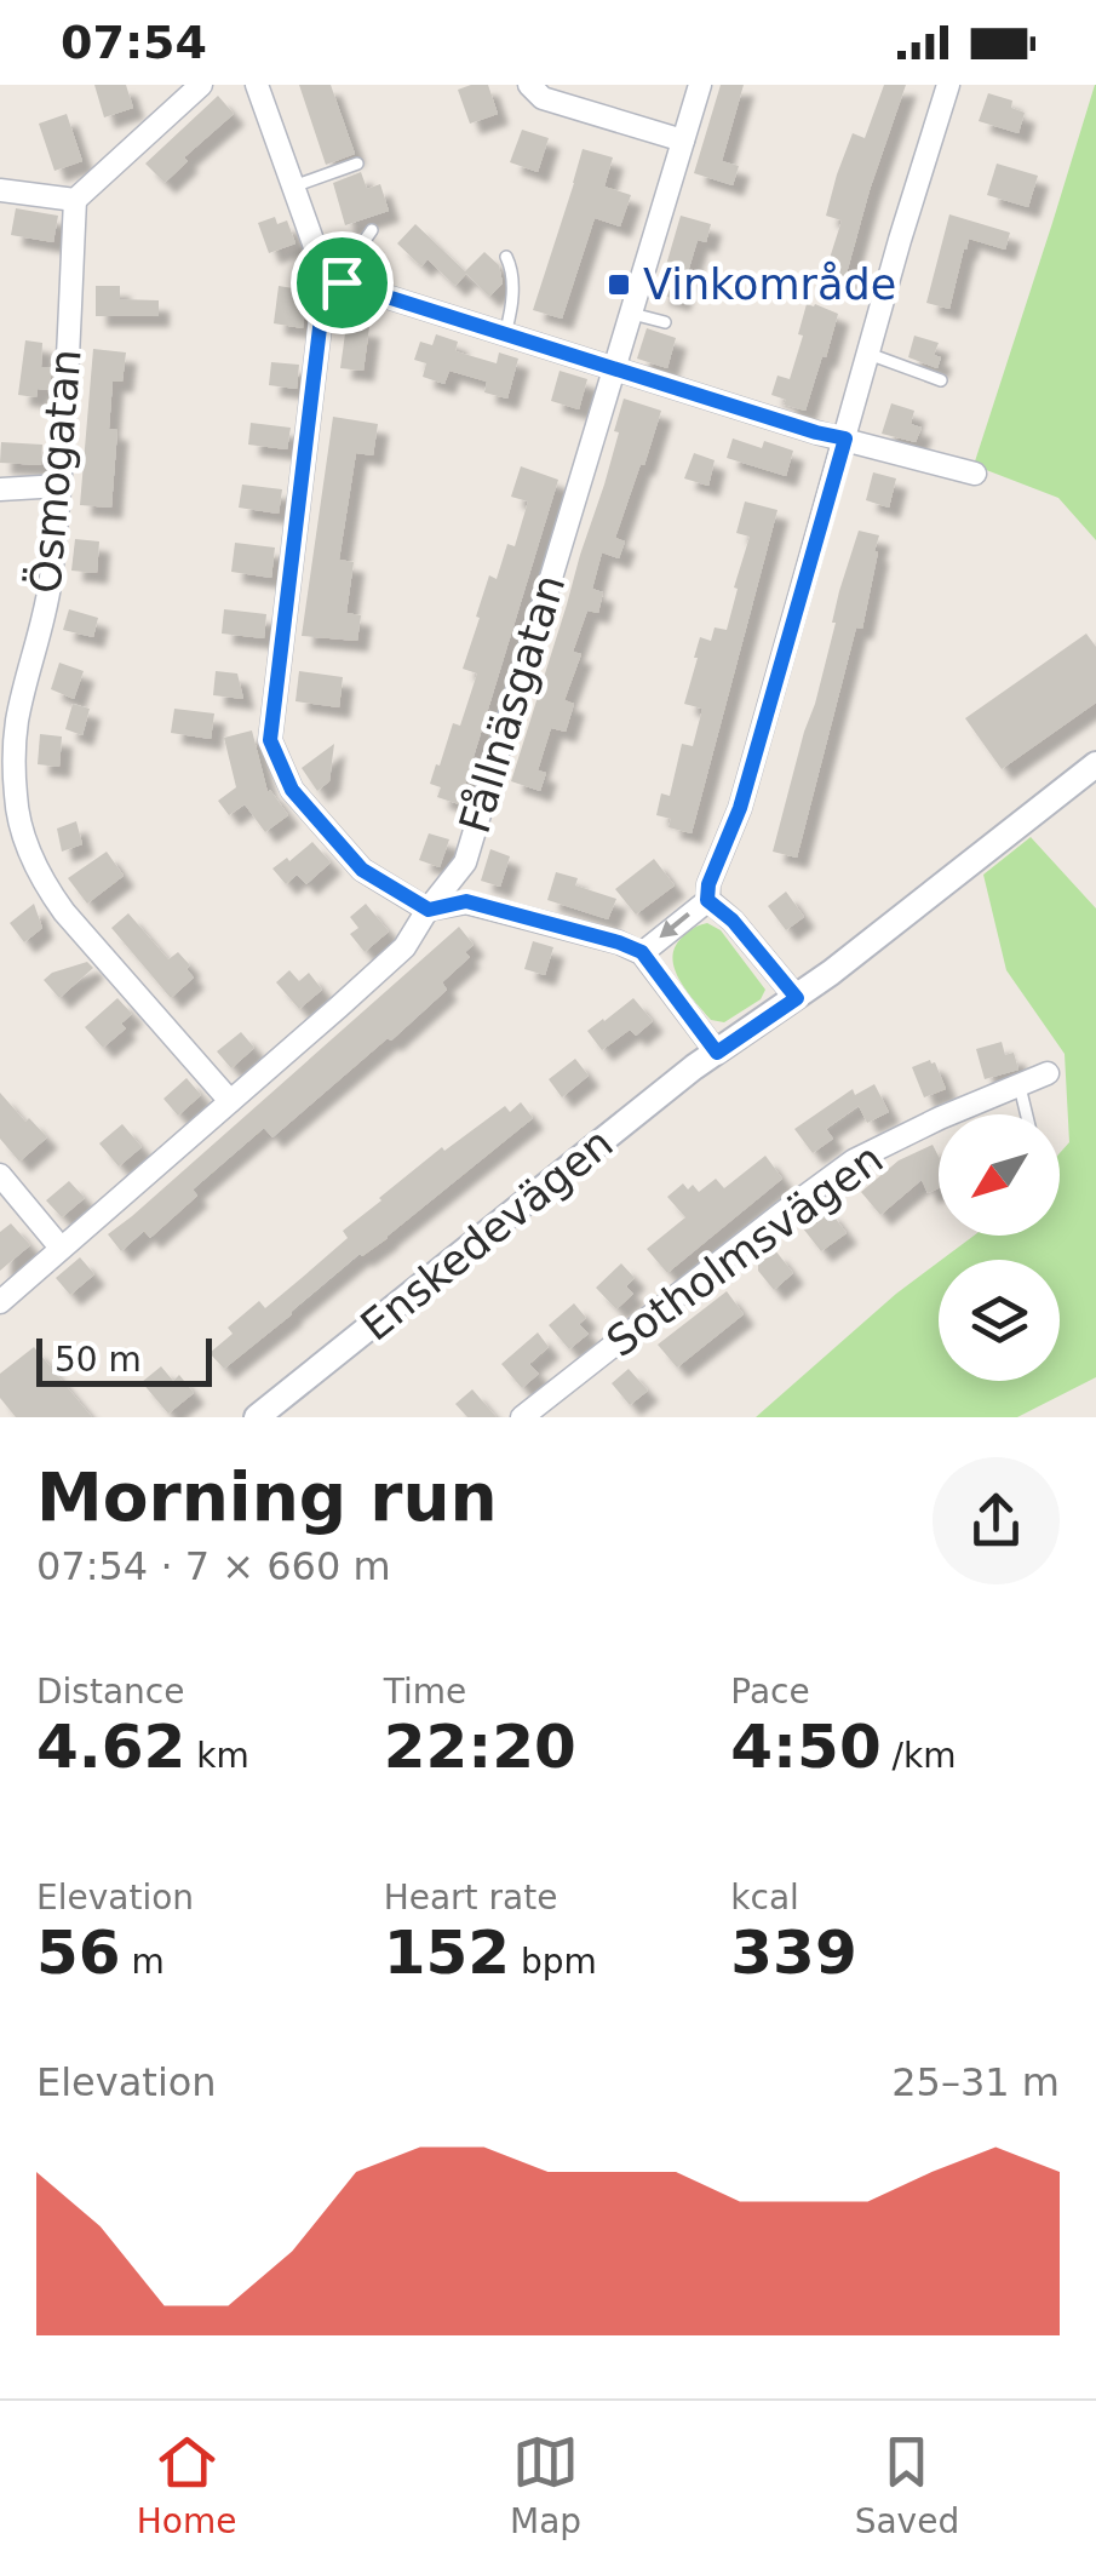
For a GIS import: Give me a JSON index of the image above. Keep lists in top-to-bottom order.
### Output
{
  "streets": {
    "street": [
      "Ösmogatan",
      "Fållnäsgatan",
      "Enskedevägen",
      "Sotholmsvägen"
    ]
  },
  "crossings": [
    ["Ösmogatan", "Fållnäsgatan"]
  ],
  "places": {
    "transit": ["Vinkområde"]
  },
  "scale_bar": "50 m",
  "north": "bottom left",
  "page": {
    "status": "07:54",
    "scale": "50 m",
    "heading": ["Morning run", "07:54 · 7 × 660 m"],
    "stats": [
      ["Distance", "4.62 km"],
      ["Time", "22:20"],
      ["Pace", "4:50 /km"],
      ["Elevation", "56 m"],
      ["Heart rate", "152 bpm"],
      ["kcal", "339"]
    ],
    "chart": ["Elevation", "25–31 m"],
    "tabs": ["Home", "Map", "Saved"]
  }
}
